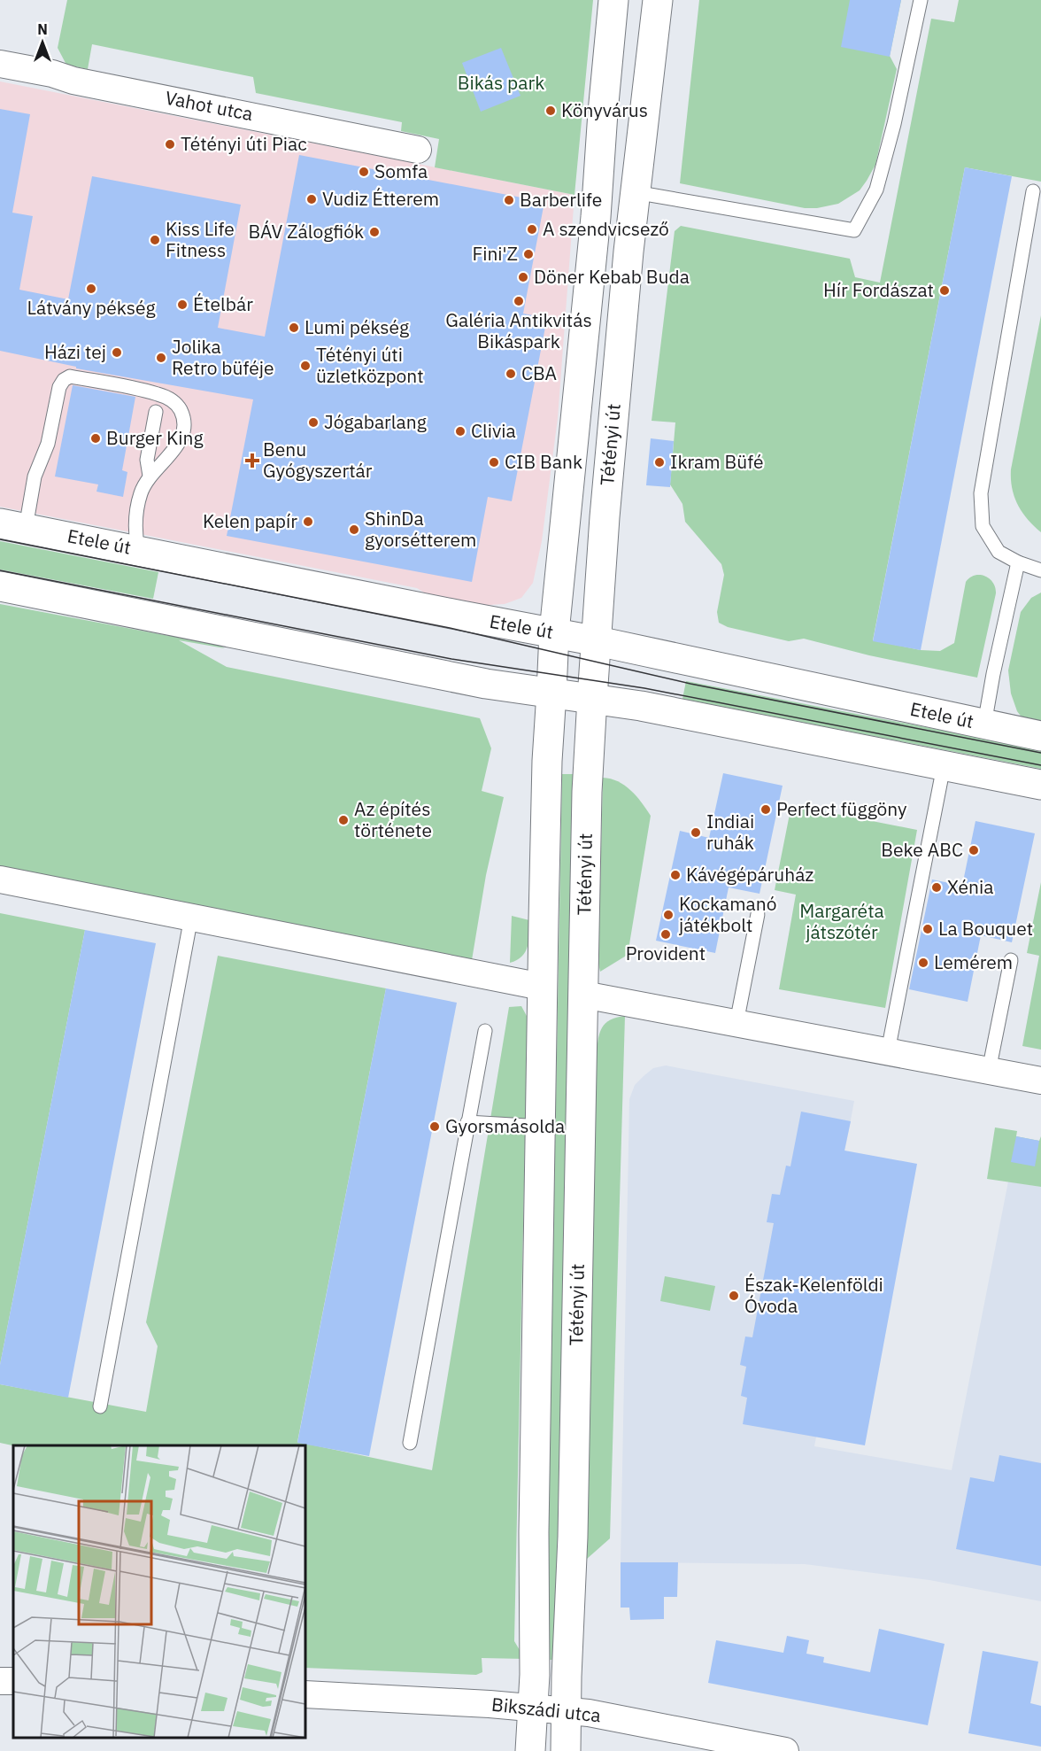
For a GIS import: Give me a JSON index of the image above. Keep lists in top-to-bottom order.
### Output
{
  "streets": {
    "main road": ["Tétényi út", "Etele út"],
    "street": ["Vahot utca", "Bikszádi utca"]
  },
  "crossings": [
    ["Tétényi út", "Etele út"],
    ["Tétényi út", "Bikszádi utca"]
  ],
  "parks": ["Bikás park", "Margaréta játszótér"],
  "places": {
    "other": [
      "Könyvárus",
      "Tétényi úti Piac",
      "Somfa",
      "Vudiz Étterem",
      "Barberlife",
      "A szendvicsező",
      "BÁV Zálogfiók",
      "Kiss Life Fitness",
      "Fini'Z",
      "Döner Kebab Buda",
      "Látvány pékség",
      "Hír Fordászat",
      "Galéria Antikvitás Bikáspark",
      "Ételbár",
      "Lumi pékség",
      "Házi tej",
      "Jolika Retro büféje",
      "Tétényi úti üzletközpont",
      "CBA",
      "Jógabarlang",
      "Clivia",
      "Burger King",
      "CIB Bank",
      "Ikram Büfé",
      "Kelen papír",
      "ShinDa gyorsétterem",
      "Perfect függöny",
      "Az építés története",
      "Indiai ruhák",
      "Beke ABC",
      "Kávégépáruház",
      "Xénia",
      "Kockamanó játékbolt",
      "La Bouquet",
      "Provident",
      "Lemérem",
      "Gyorsmásolda",
      "Észak-Kelenföldi Óvoda"
    ],
    "health": ["Benu Gyógyszertár"]
  },
  "north": "top"
}
